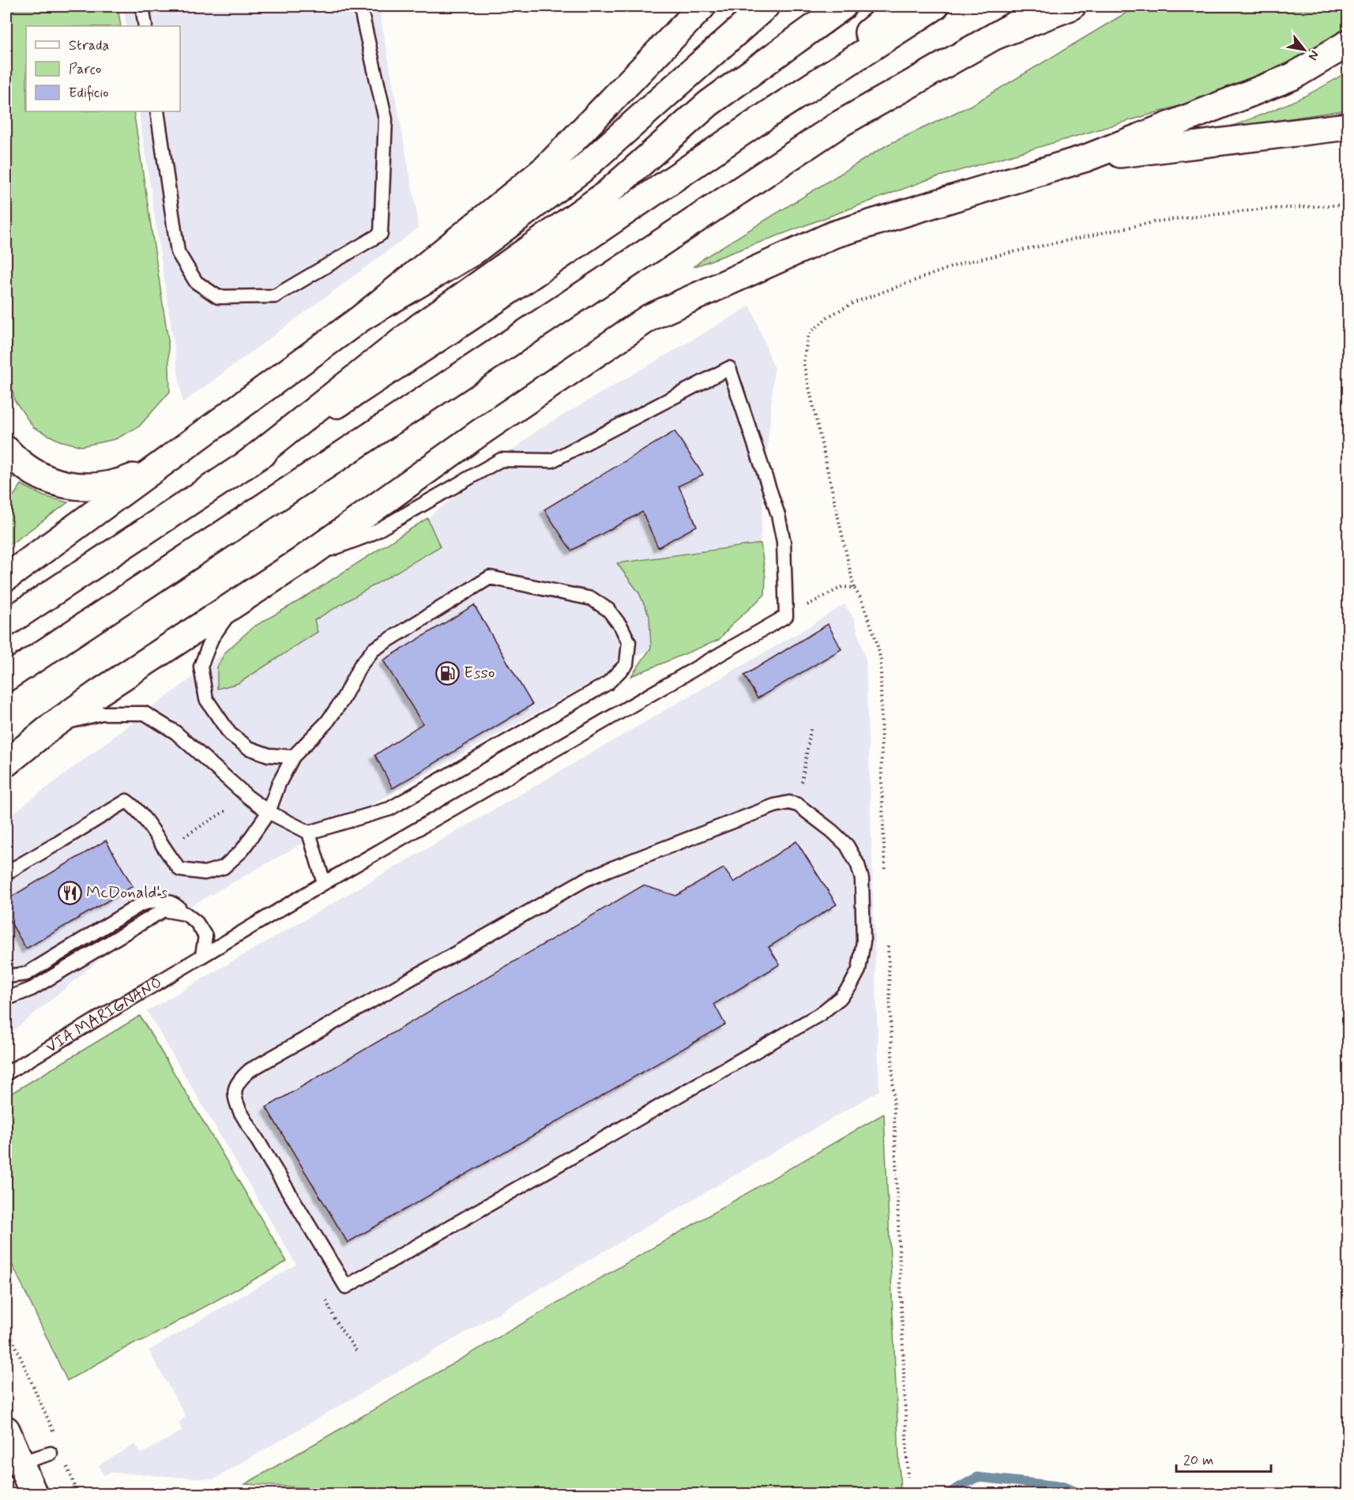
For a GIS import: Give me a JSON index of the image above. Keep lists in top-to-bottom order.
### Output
{
  "streets": {
    "lane": ["VIA MARIGNANO"]
  },
  "places": {
    "fuel station": ["Esso"],
    "restaurant": ["McDonald's"]
  },
  "legend": ["Strada", "Parco", "Edificio"],
  "scale_bar": "20 m",
  "north": "bottom right"
}
